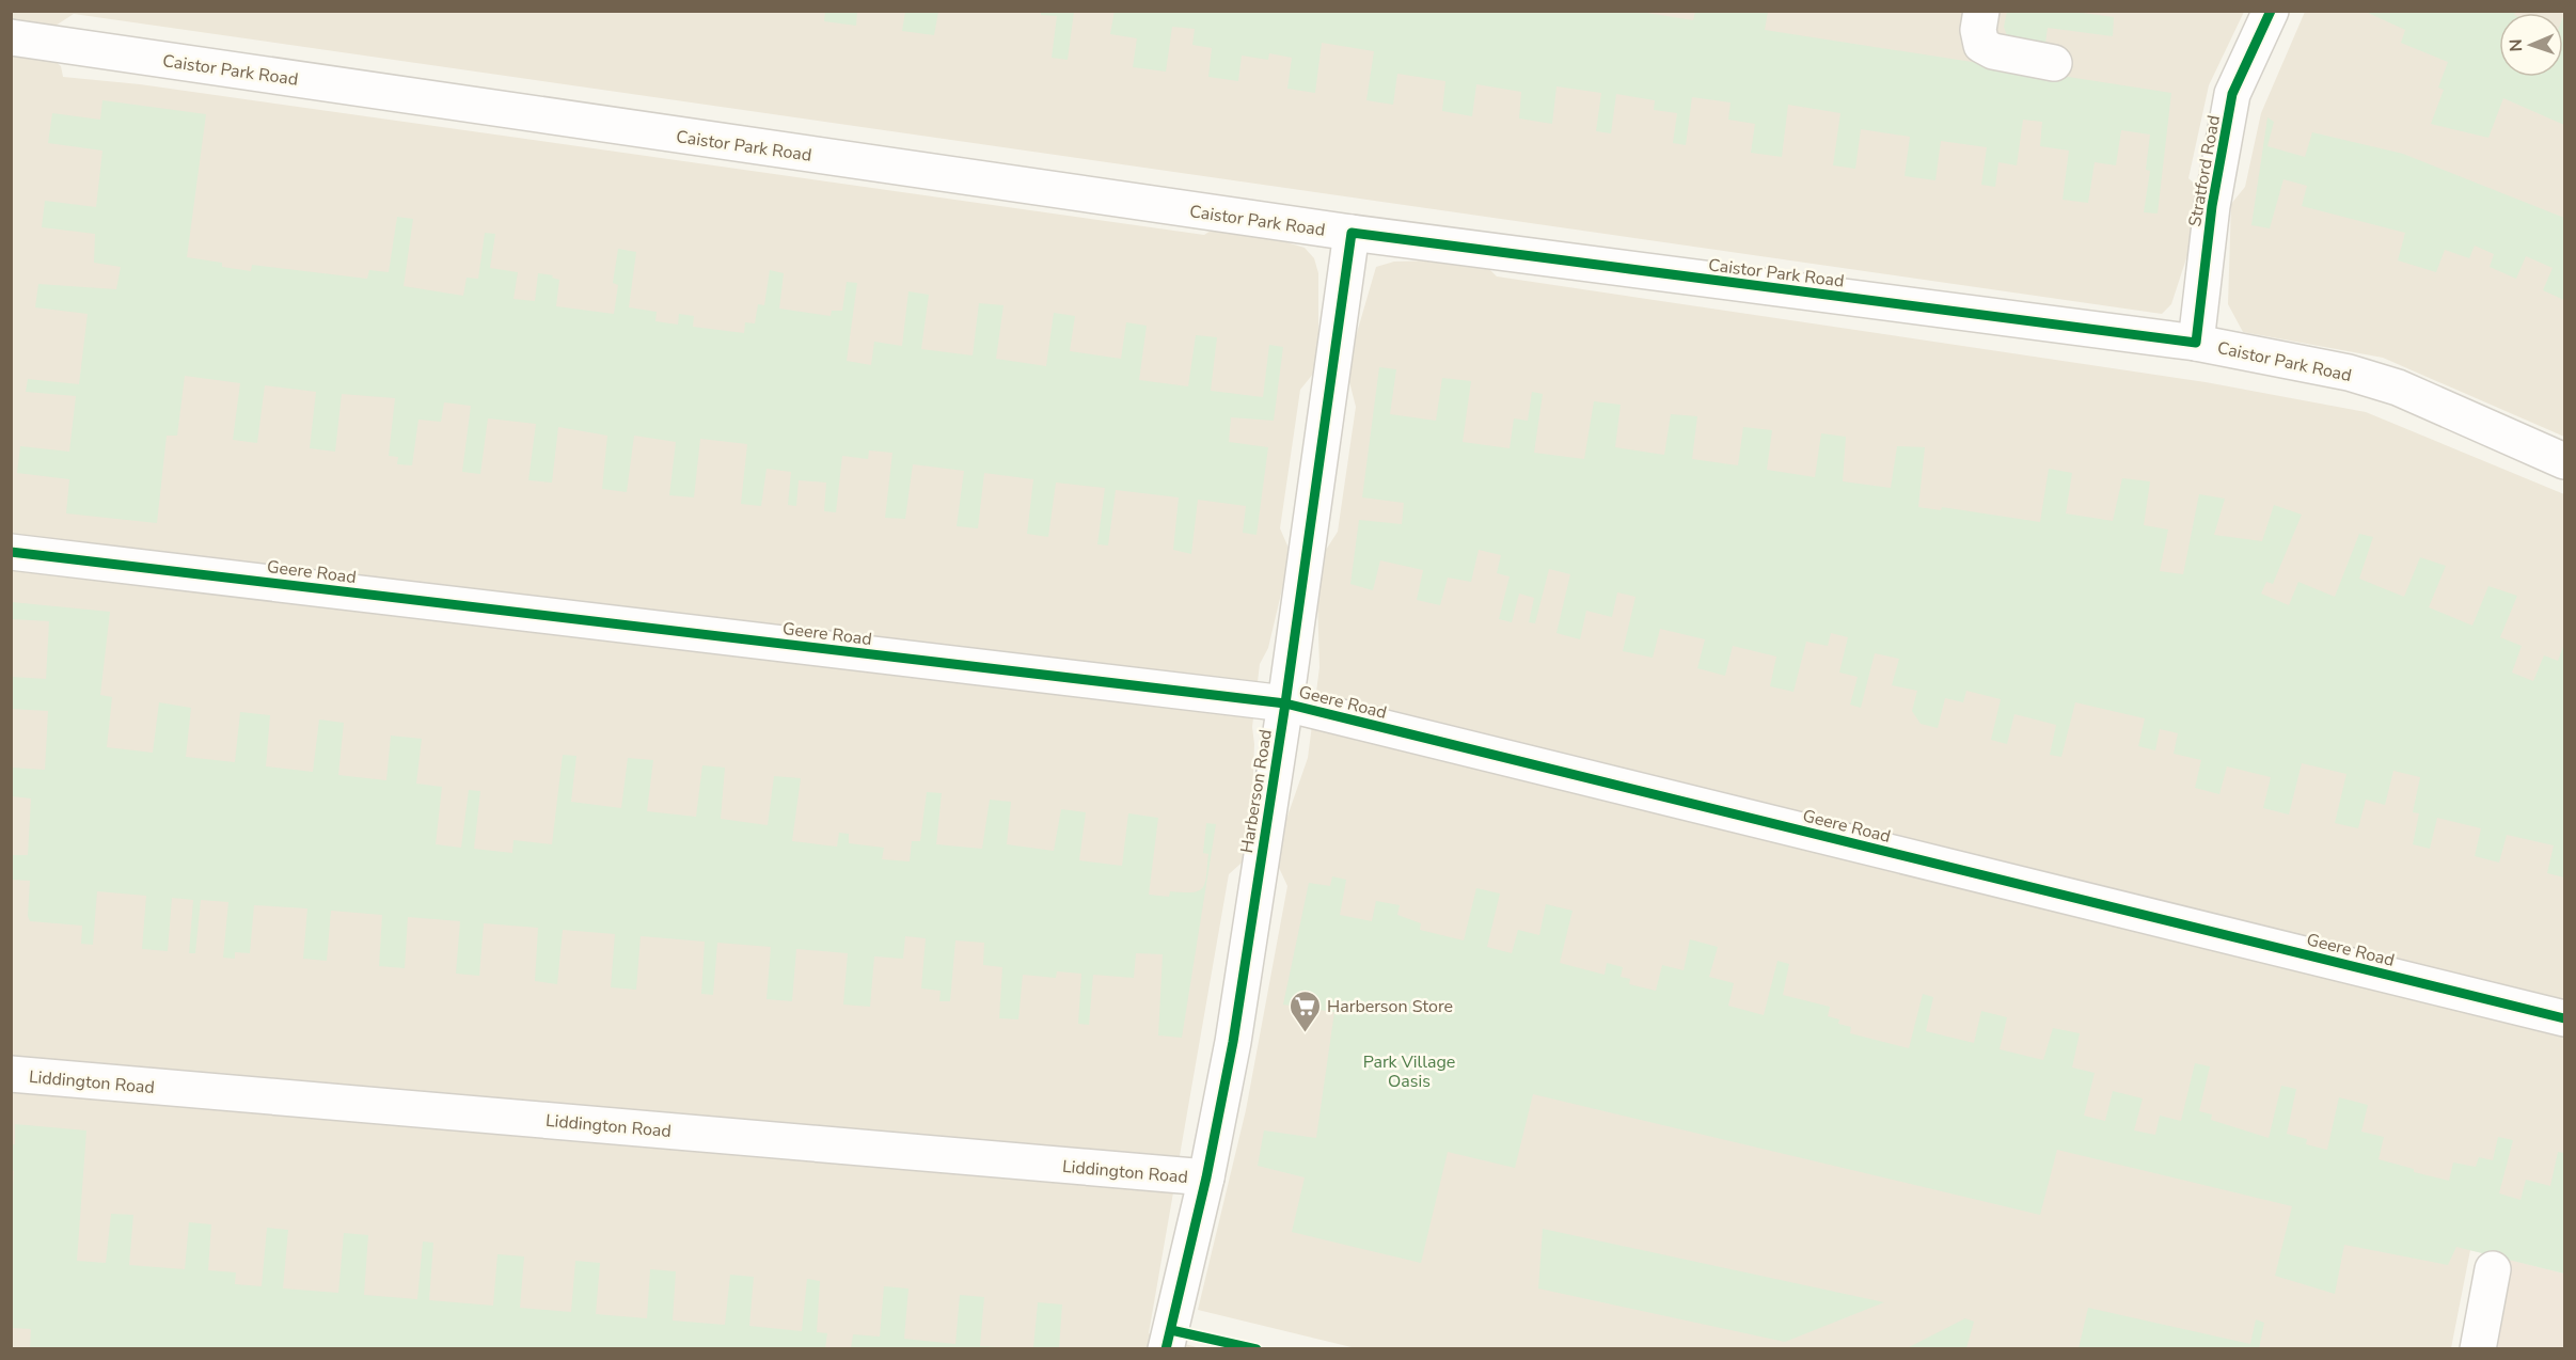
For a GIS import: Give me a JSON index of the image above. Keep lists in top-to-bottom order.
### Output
{
  "streets": {
    "street": [
      "Caistor Park Road",
      "Stratford Road",
      "Geere Road",
      "Harberson Road",
      "Liddington Road"
    ]
  },
  "crossings": [
    ["Caistor Park Road", "Stratford Road"],
    ["Caistor Park Road", "Harberson Road"],
    ["Geere Road", "Harberson Road"],
    ["Harberson Road", "Liddington Road"]
  ],
  "parks": ["Park Village Oasis"],
  "places": {
    "supermarket": ["Harberson Store"]
  },
  "north": "left"
}
